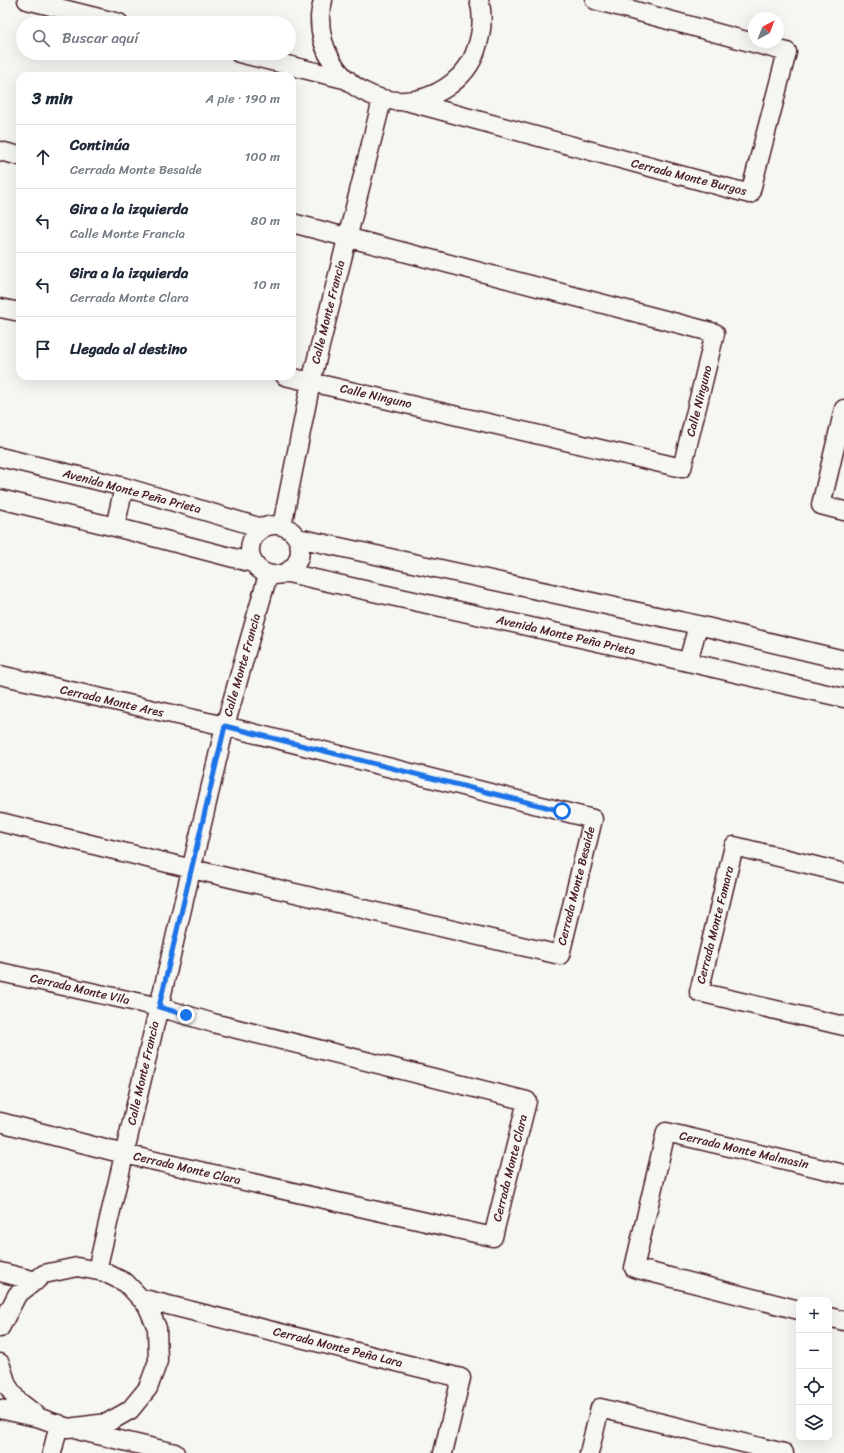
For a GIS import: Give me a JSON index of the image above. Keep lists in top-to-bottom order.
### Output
{
  "streets": {
    "street": [
      "Cerrada Monte Burgos",
      "Calle Monte Francia",
      "Calle Ninguno",
      "Avenida Monte Peña Prieta",
      "Cerrada Monte Ares",
      "Cerrada Monte Besaide",
      "Cerrada Monte Famara",
      "Cerrada Monte Vila",
      "Cerrada Monte Malmasin",
      "Cerrada Monte Clara",
      "Cerrada Monte Peña Lara"
    ]
  },
  "crossings": [
    ["Calle Monte Francia", "Calle Ninguno"],
    ["Calle Monte Francia", "Avenida Monte Peña Prieta"],
    ["Calle Monte Francia", "Cerrada Monte Ares"],
    ["Calle Monte Francia", "Cerrada Monte Besaide"],
    ["Calle Monte Francia", "Cerrada Monte Vila"],
    ["Calle Monte Francia", "Cerrada Monte Clara"],
    ["Cerrada Monte Ares", "Cerrada Monte Besaide"],
    ["Cerrada Monte Vila", "Cerrada Monte Clara"]
  ],
  "north": "top right",
  "page": {
    "search": "Buscar aquí",
    "heading": ["3 min", "A pie · 190 m"],
    "list": [
      ["Continúa", "Cerrada Monte Besaide", "100 m"],
      ["Gira a la izquierda", "Calle Monte Francia", "80 m"],
      ["Gira a la izquierda", "Cerrada Monte Clara", "10 m"],
      "Llegada al destino"
    ],
    "map_buttons": ["+", "−"]
  }
}
